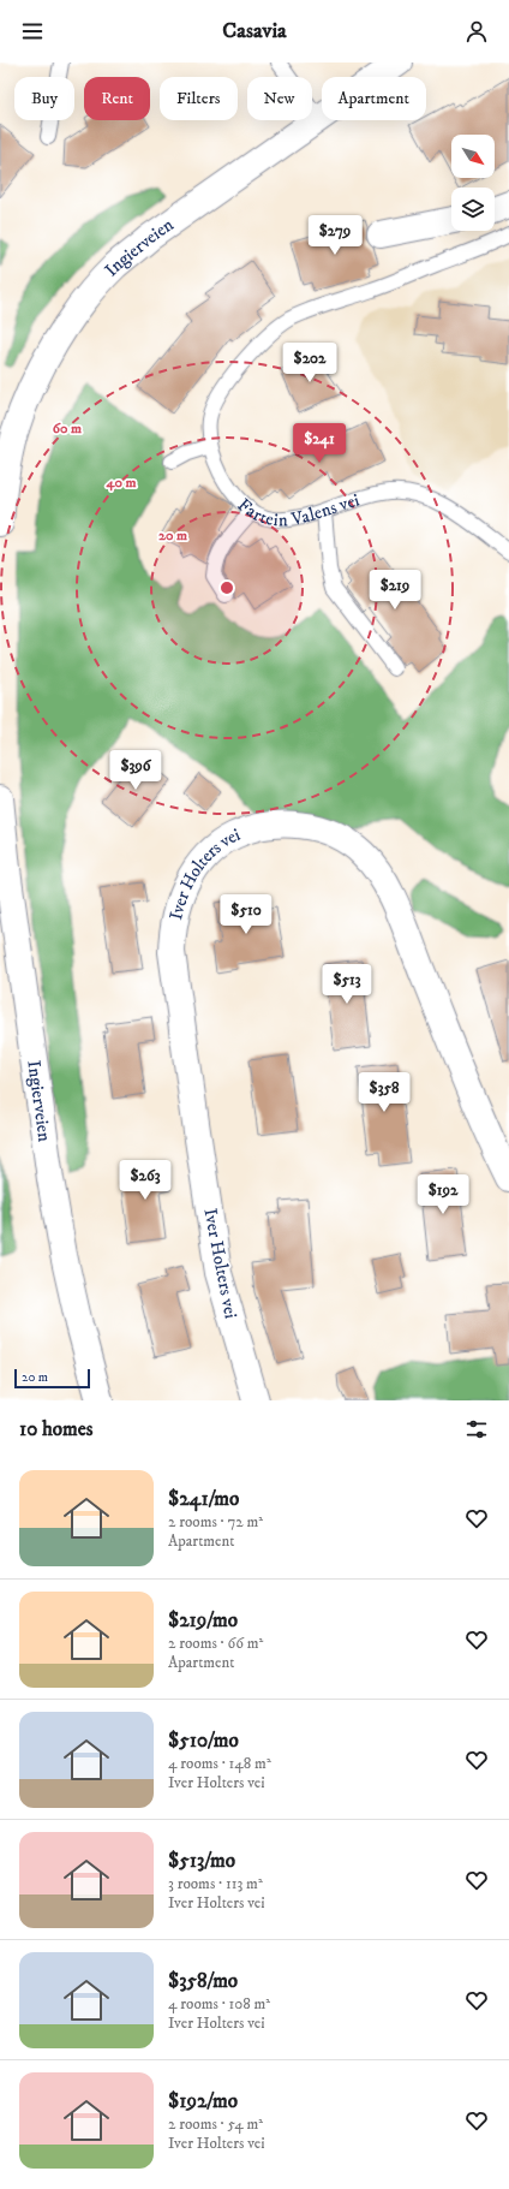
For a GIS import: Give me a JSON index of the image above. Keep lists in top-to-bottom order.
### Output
{
  "streets": {
    "main road": ["Ingierveien", "Iver Holters vei"],
    "lane": ["Fartein Valens vei"]
  },
  "scale_bar": "20 m",
  "north": "bottom right",
  "page": {
    "header": "Casavia",
    "chip": [
      "Buy",
      "Rent",
      "Filters",
      "New",
      "Apartment"
    ],
    "price": [
      "$279",
      "$202",
      "$241",
      "$219",
      "$396",
      "$510",
      "$513",
      "$358",
      "$263",
      "$192"
    ],
    "scale": "20 m",
    "heading": "10 homes",
    "list": [
      {
        "name": "$241/mo",
        "note": "2 rooms · 72 m² · Apartment"
      },
      {
        "name": "$219/mo",
        "note": "2 rooms · 66 m² · Apartment"
      },
      {
        "name": "$510/mo",
        "note": "4 rooms · 148 m² · Iver Holters vei"
      },
      {
        "name": "$513/mo",
        "note": "3 rooms · 113 m² · Iver Holters vei"
      },
      {
        "name": "$358/mo",
        "note": "4 rooms · 108 m² · Iver Holters vei"
      },
      {
        "name": "$192/mo",
        "note": "2 rooms · 54 m² · Iver Holters vei"
      }
    ]
  },
  "rings": ["60 m", "40 m", "20 m"]
}
